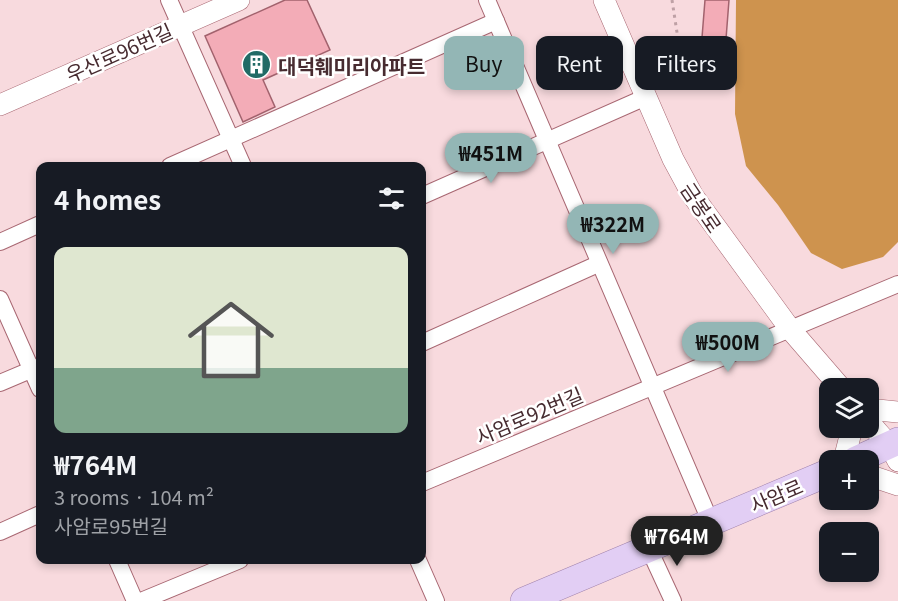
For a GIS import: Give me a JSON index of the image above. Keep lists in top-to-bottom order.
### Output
{
  "streets": {
    "main road": ["사암로"],
    "street": ["우산로96번길", "금봉로", "사암로92번길"]
  },
  "crossings": [
    ["금봉로", "사암로92번길"]
  ],
  "places": {
    "building": ["대덕훼미리아파트"]
  },
  "page": {
    "chip": ["Buy", "Rent", "Filters"],
    "price": [
      "₩451M",
      "₩322M",
      "₩500M",
      "₩764M"
    ],
    "heading": "4 homes",
    "list": [
      {
        "name": "₩764M",
        "note": "3 rooms · 104 m² · 사암로95번길"
      }
    ],
    "map_buttons": ["+", "−"]
  }
}
